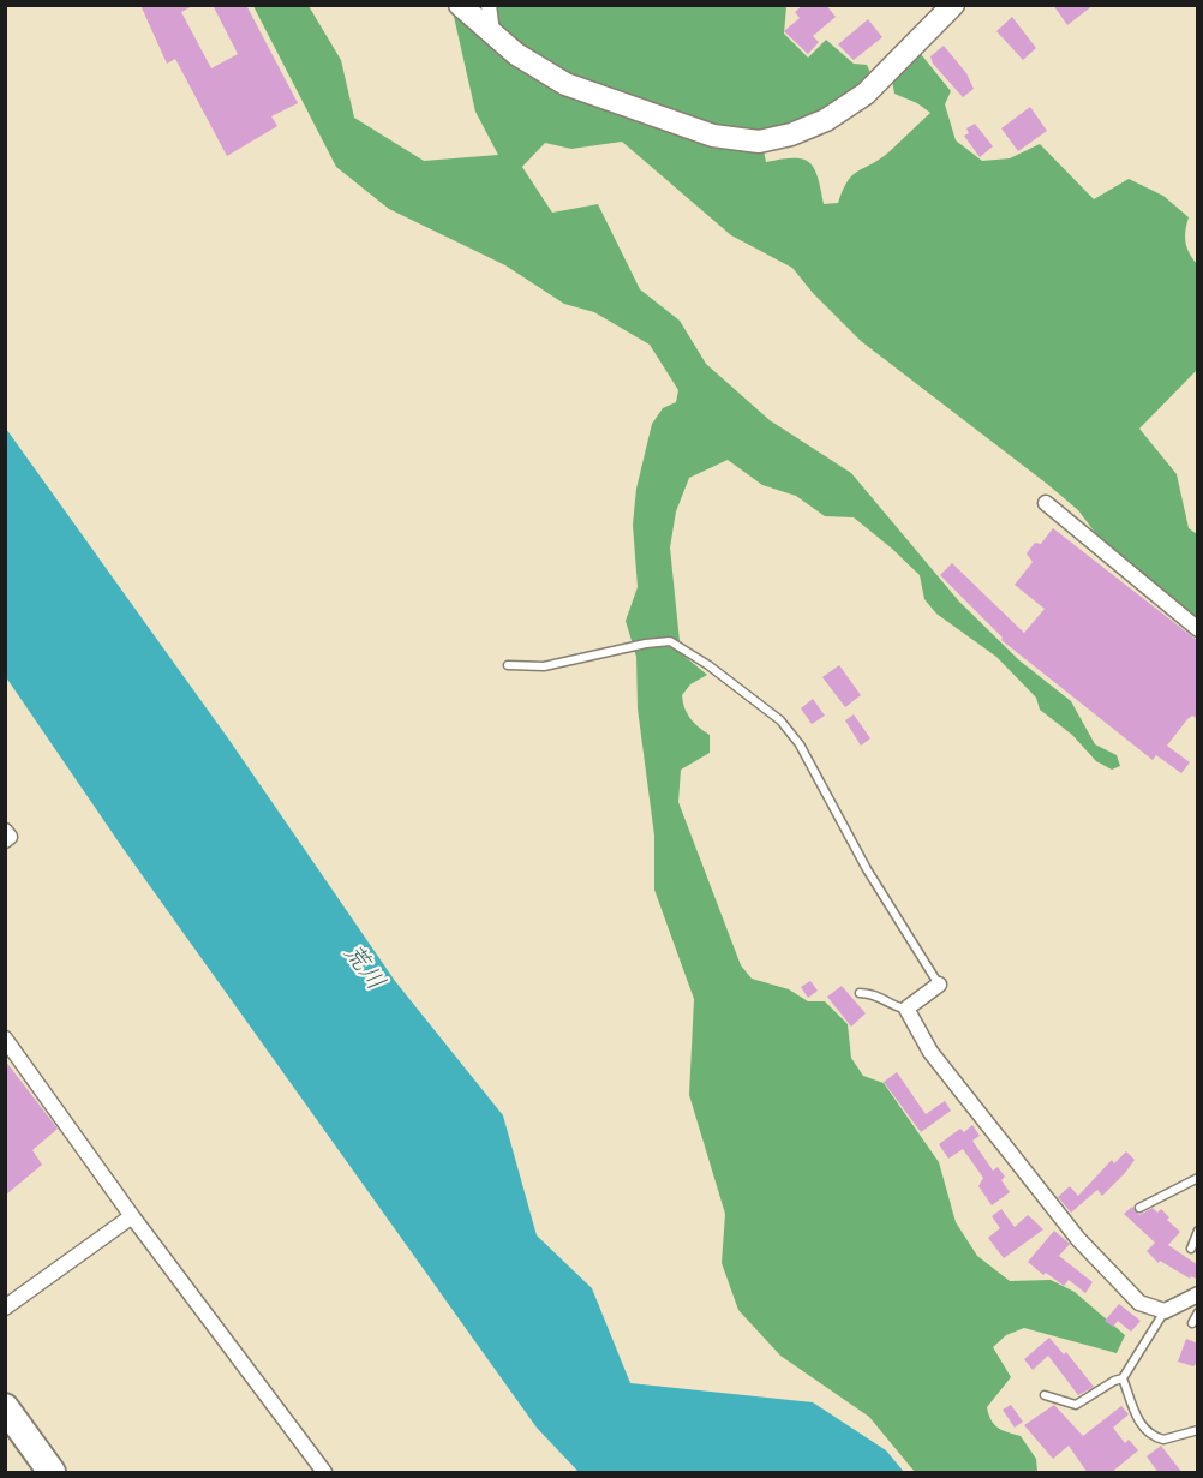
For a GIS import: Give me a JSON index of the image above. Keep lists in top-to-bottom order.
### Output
{
  "water": ["荒川"]
}
